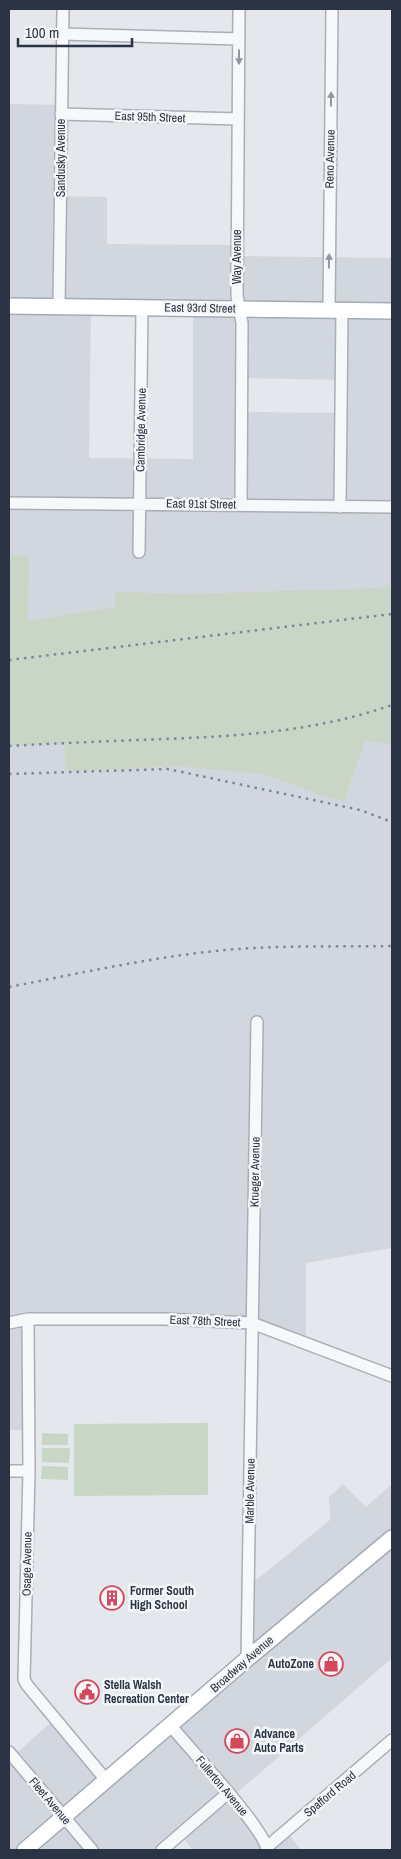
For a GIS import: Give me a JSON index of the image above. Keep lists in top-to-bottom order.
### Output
{
  "streets": {
    "main road": ["East 93rd Street", "Broadway Avenue"],
    "street": [
      "East 95th Street",
      "Sandusky Avenue",
      "Reno Avenue",
      "Way Avenue",
      "Cambridge Avenue",
      "East 91st Street",
      "Krueger Avenue",
      "East 78th Street",
      "Marble Avenue",
      "Osage Avenue",
      "Fullerton Avenue",
      "Spafford Road",
      "Fleet Avenue"
    ]
  },
  "crossings": [
    ["East 95th Street", "Sandusky Avenue"],
    ["East 95th Street", "Way Avenue"],
    ["Sandusky Avenue", "East 93rd Street"],
    ["Reno Avenue", "East 93rd Street"],
    ["Reno Avenue", "East 91st Street"],
    ["Way Avenue", "East 93rd Street"],
    ["Way Avenue", "East 91st Street"],
    ["East 93rd Street", "Cambridge Avenue"],
    ["Cambridge Avenue", "East 91st Street"],
    ["Krueger Avenue", "East 78th Street"],
    ["Krueger Avenue", "Marble Avenue"],
    ["East 78th Street", "Marble Avenue"],
    ["East 78th Street", "Osage Avenue"],
    ["Marble Avenue", "Broadway Avenue"],
    ["Osage Avenue", "Broadway Avenue"],
    ["Broadway Avenue", "Fullerton Avenue"],
    ["Broadway Avenue", "Fleet Avenue"],
    ["Fullerton Avenue", "Spafford Road"]
  ],
  "one_way": ["Reno Avenue"],
  "places": {
    "building": ["Former South High School"],
    "shop": ["AutoZone", "Advance Auto Parts"],
    "public building": ["Stella Walsh Recreation Center"]
  },
  "scale_bar": "100 m"
}
